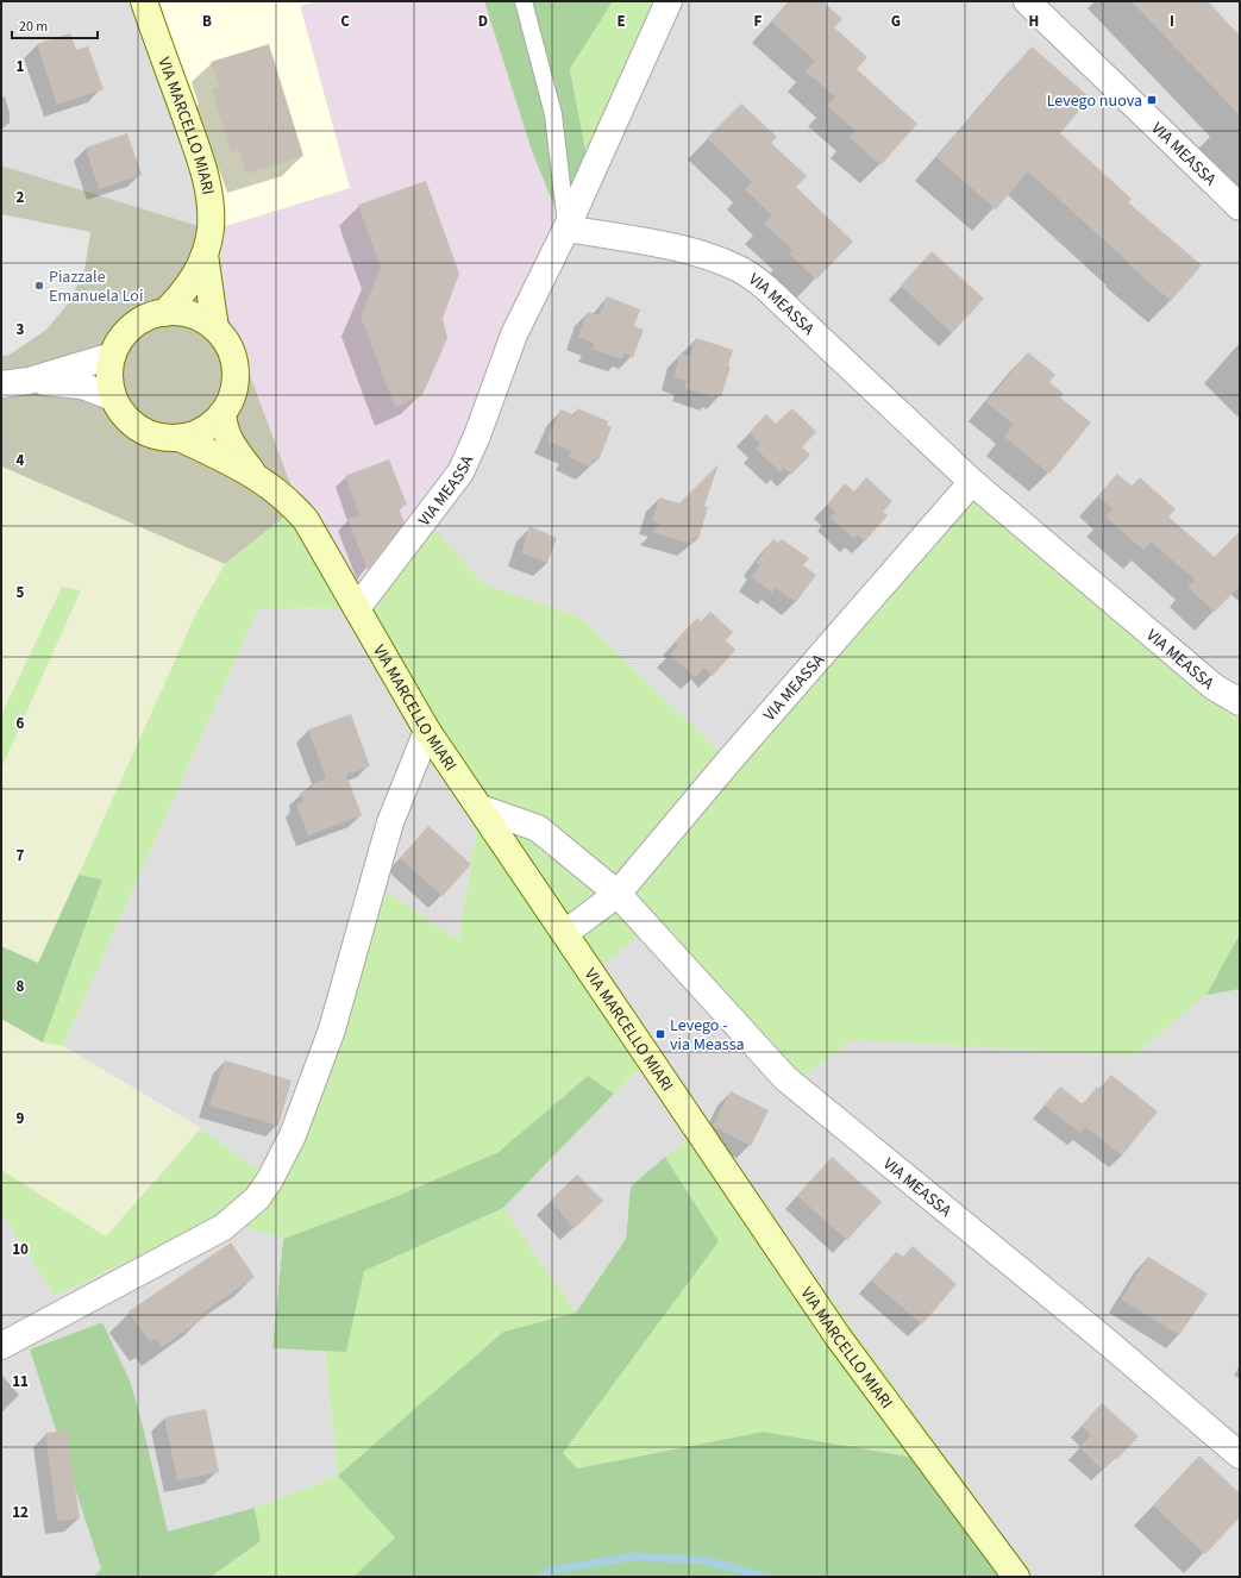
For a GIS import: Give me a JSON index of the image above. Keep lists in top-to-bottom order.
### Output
{
  "streets": {
    "main road": ["VIA MARCELLO MIARI"],
    "street": ["VIA MEASSA"]
  },
  "crossings": [
    ["VIA MARCELLO MIARI", "VIA MEASSA"]
  ],
  "places": {
    "transit": ["Levego nuova", "Levego - via Meassa"],
    "other": ["Piazzale Emanuela Loi"]
  },
  "scale_bar": "20 m",
  "grid": {
    "columns": [
      "B",
      "C",
      "D",
      "E",
      "F",
      "G",
      "H",
      "I"
    ],
    "rows": [
      "1",
      "2",
      "3",
      "4",
      "5",
      "6",
      "7",
      "8",
      "9",
      "10",
      "11",
      "12"
    ]
  }
}
